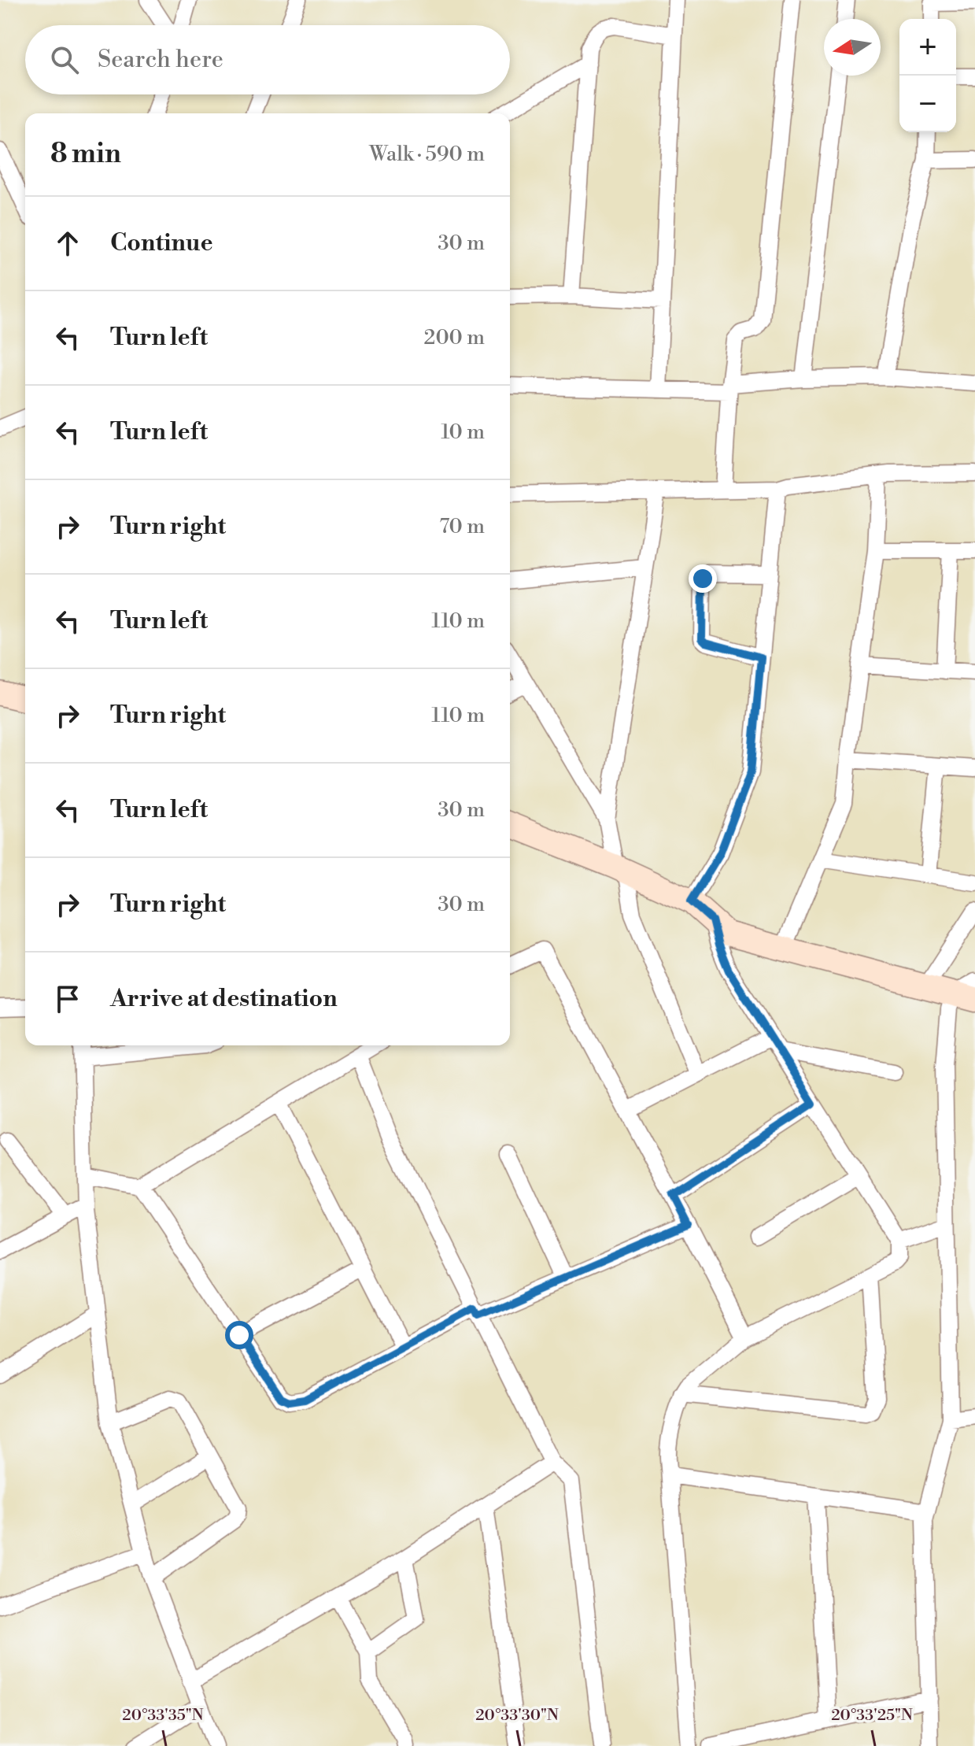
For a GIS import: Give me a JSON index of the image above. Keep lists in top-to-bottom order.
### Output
{
  "north": "left",
  "page": {
    "map_buttons": ["+", "−"],
    "search": "Search here",
    "heading": ["8 min", "Walk · 590 m"],
    "list": [
      ["Continue", "30 m"],
      ["Turn left", "200 m"],
      ["Turn left", "10 m"],
      ["Turn right", "70 m"],
      ["Turn left", "110 m"],
      ["Turn right", "110 m"],
      ["Turn left", "30 m"],
      ["Turn right", "30 m"],
      "Arrive at destination"
    ]
  },
  "coordinates": ["20°33'35\"N", "20°33'30\"N", "20°33'25\"N"]
}
